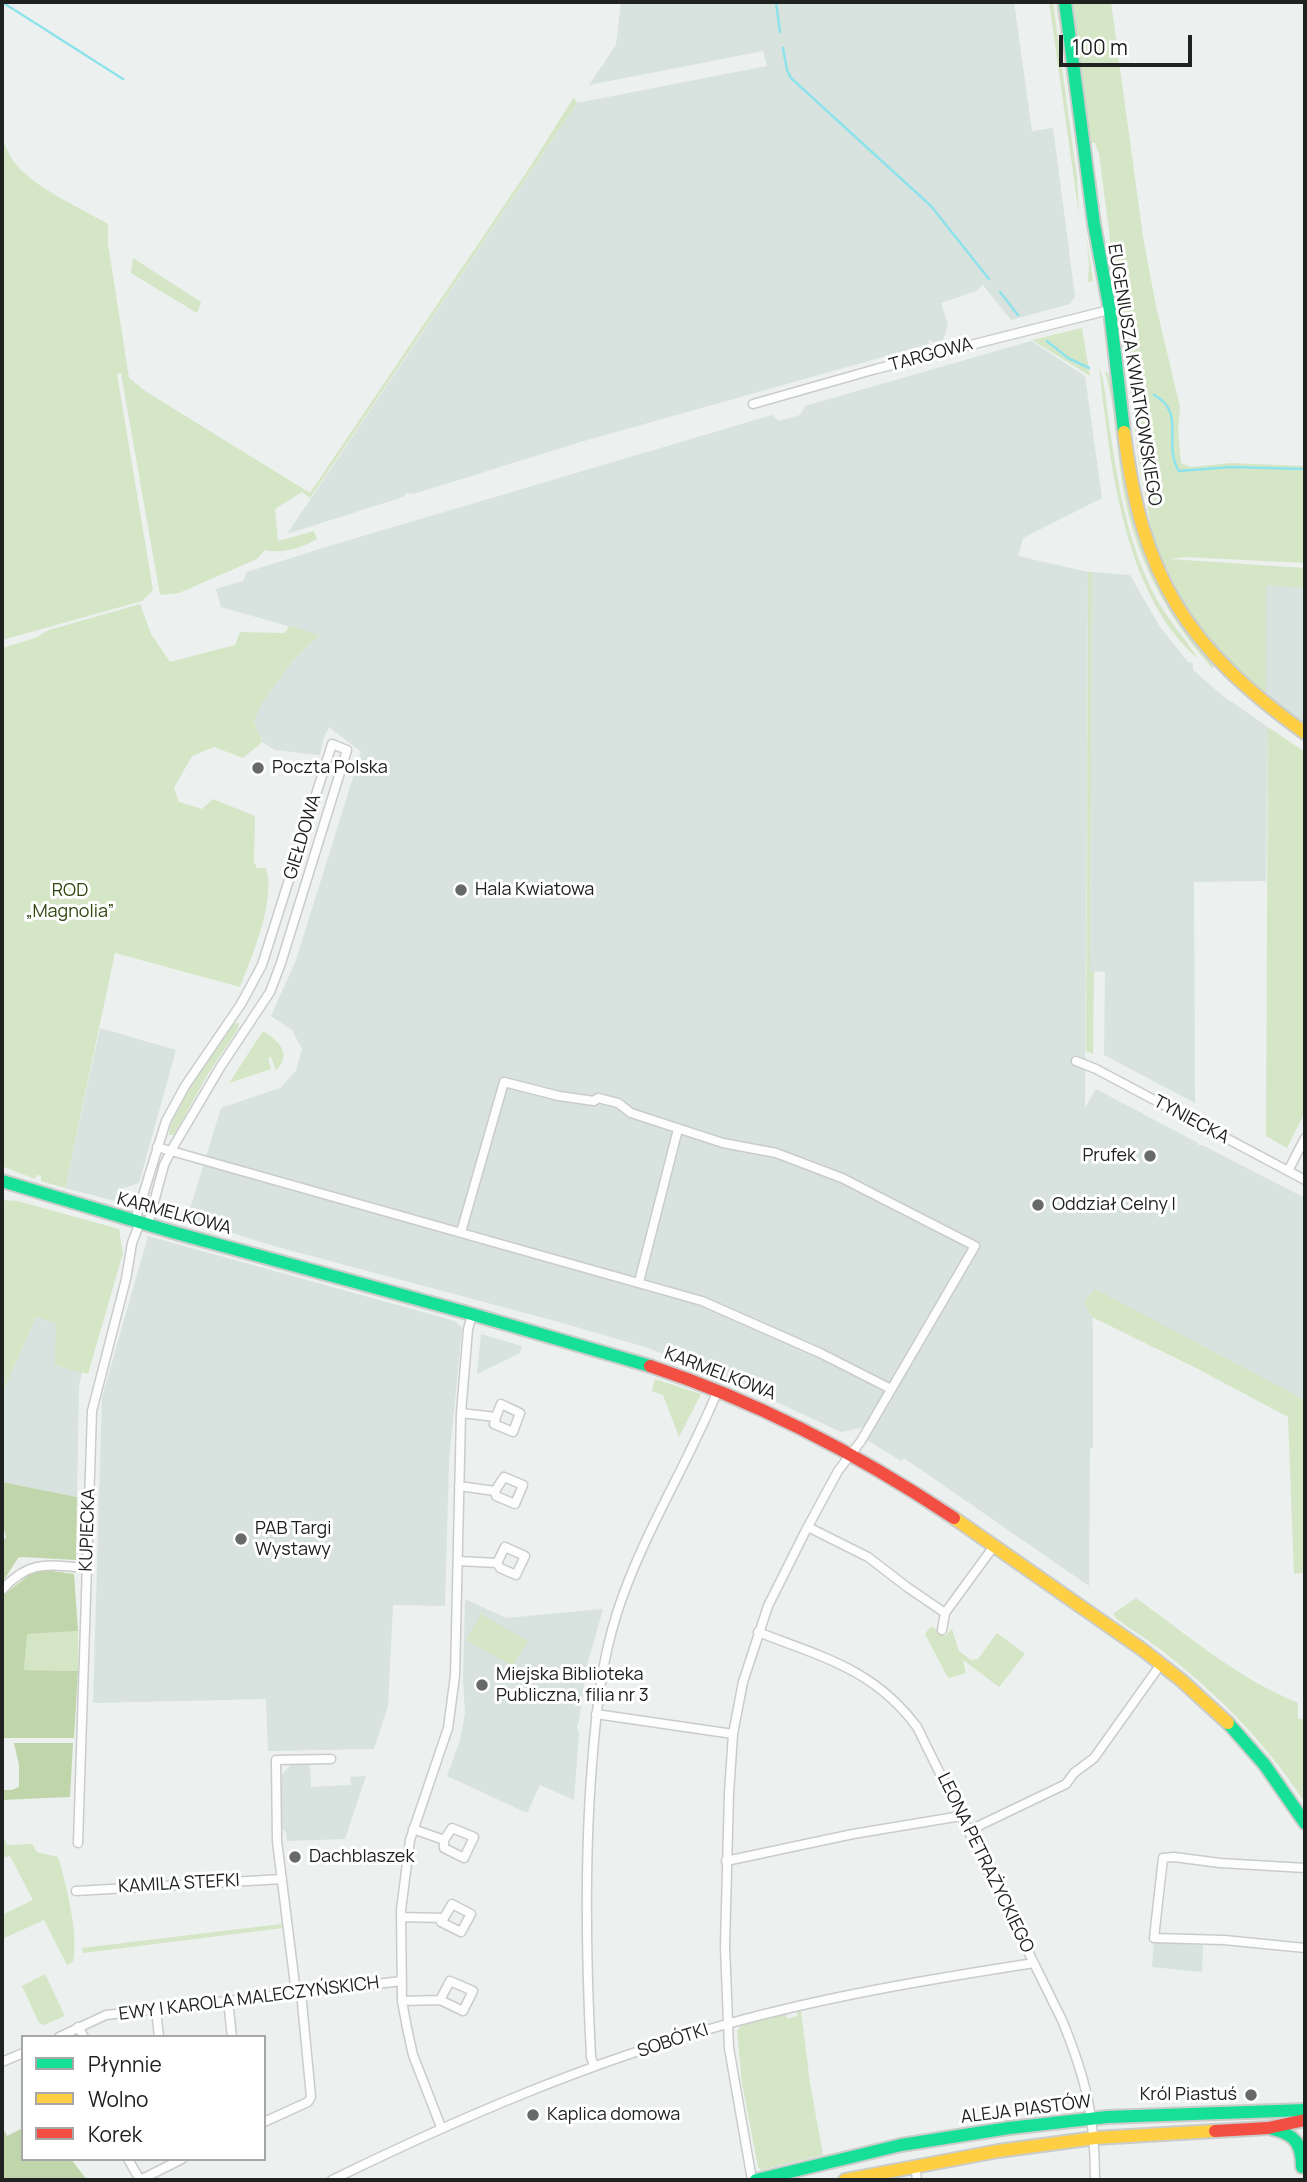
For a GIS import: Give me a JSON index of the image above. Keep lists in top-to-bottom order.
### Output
{
  "streets": {
    "street": [
      "TARGOWA",
      "EUGENIUSZA KWIATKOWSKIEGO",
      "GIEŁDOWA",
      "TYNIECKA",
      "KARMELKOWA",
      "KUPIECKA",
      "LEONA PETRAŻYCKIEGO",
      "KAMILA STEFKI",
      "EWY I KAROLA MALECZYŃSKICH",
      "SOBÓTKI",
      "ALEJA PIASTÓW"
    ]
  },
  "crossings": [
    ["TARGOWA", "EUGENIUSZA KWIATKOWSKIEGO"],
    ["GIEŁDOWA", "KARMELKOWA"],
    ["GIEŁDOWA", "KUPIECKA"],
    ["KARMELKOWA", "KUPIECKA"],
    ["LEONA PETRAŻYCKIEGO", "SOBÓTKI"],
    ["LEONA PETRAŻYCKIEGO", "ALEJA PIASTÓW"]
  ],
  "parks": ["ROD „Magnolia”"],
  "places": [
    "Poczta Polska",
    "Hala Kwiatowa",
    "Prufek",
    "Oddział Celny I",
    "PAB Targi Wystawy",
    "Miejska Biblioteka Publiczna, filia nr 3",
    "Dachblaszek",
    "Król Piastuś",
    "Kaplica domowa"
  ],
  "legend": ["Płynnie", "Wolno", "Korek"],
  "scale_bar": "100 m"
}
